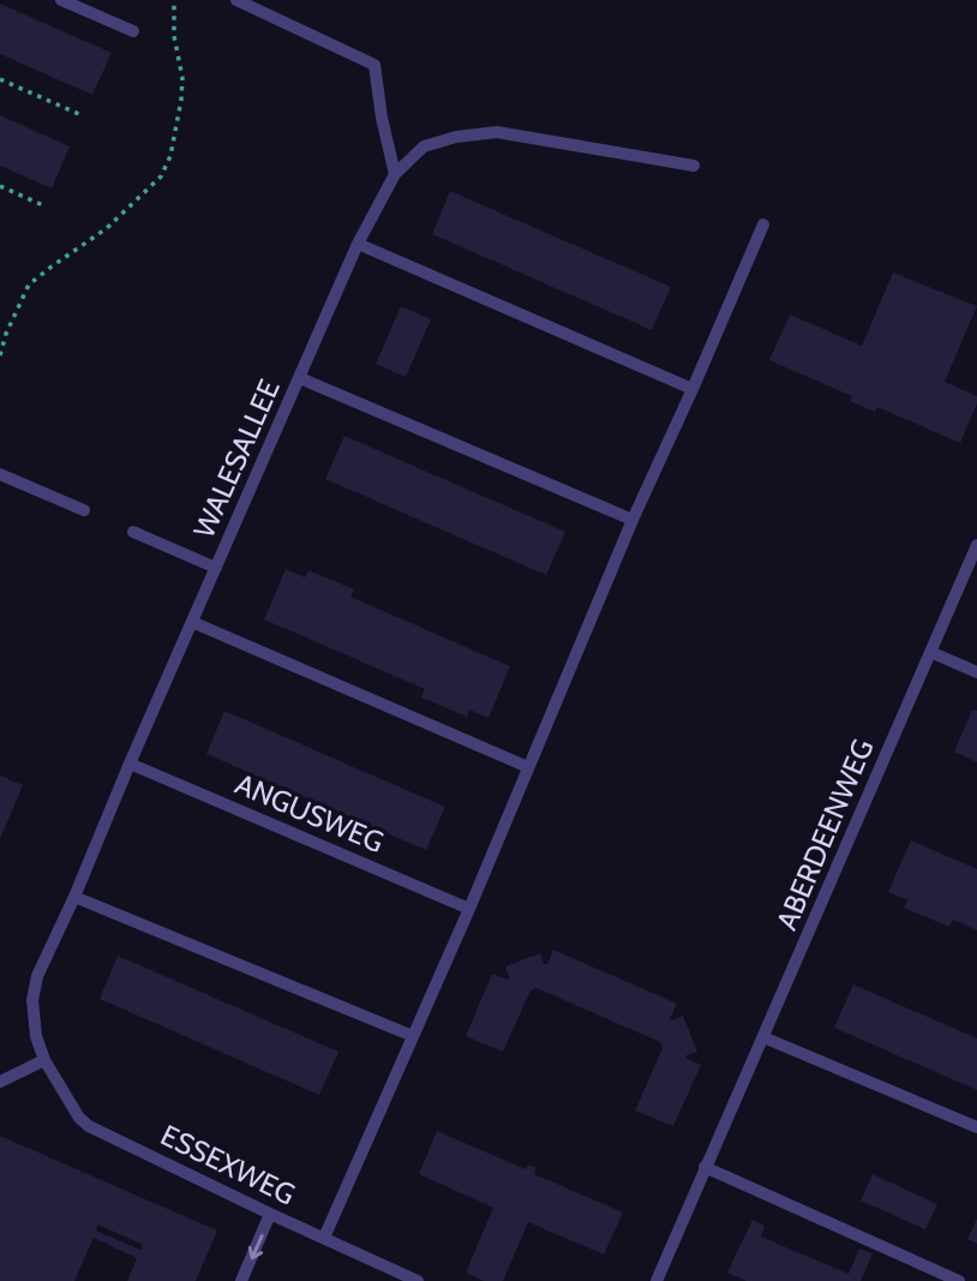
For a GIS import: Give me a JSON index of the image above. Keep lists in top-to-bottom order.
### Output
{
  "streets": {
    "lane": [
      "WALESALLEE",
      "ANGUSWEG",
      "ABERDEENWEG",
      "ESSEXWEG"
    ]
  },
  "crossings": [
    ["WALESALLEE", "ANGUSWEG"],
    ["WALESALLEE", "ESSEXWEG"]
  ]
}
